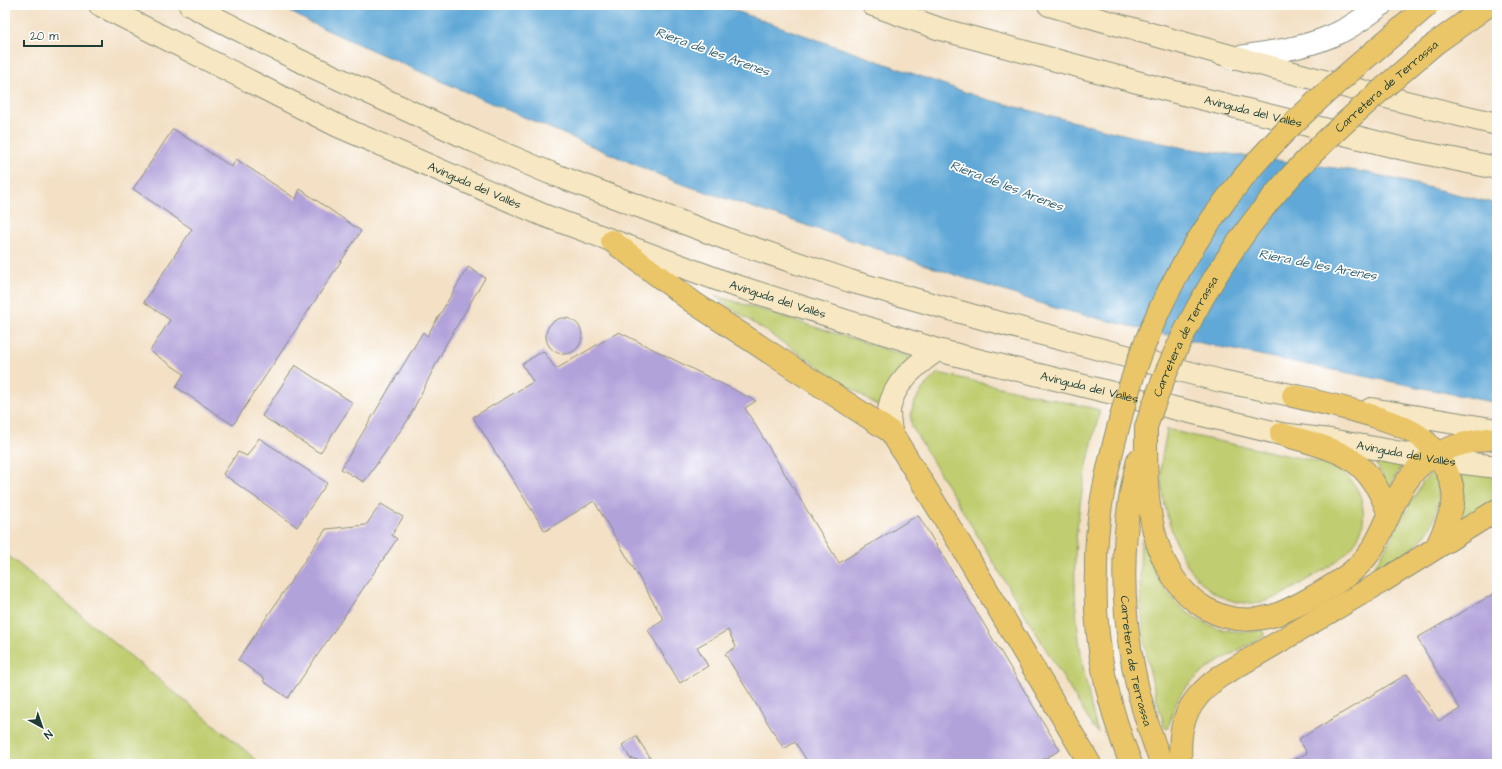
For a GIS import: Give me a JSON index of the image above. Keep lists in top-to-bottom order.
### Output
{
  "streets": {
    "main road": ["Carretera de Terrassa", "Avinguda del Vallès"]
  },
  "water": ["Riera de les Arenes"],
  "scale_bar": "20 m",
  "north": "bottom right"
}
